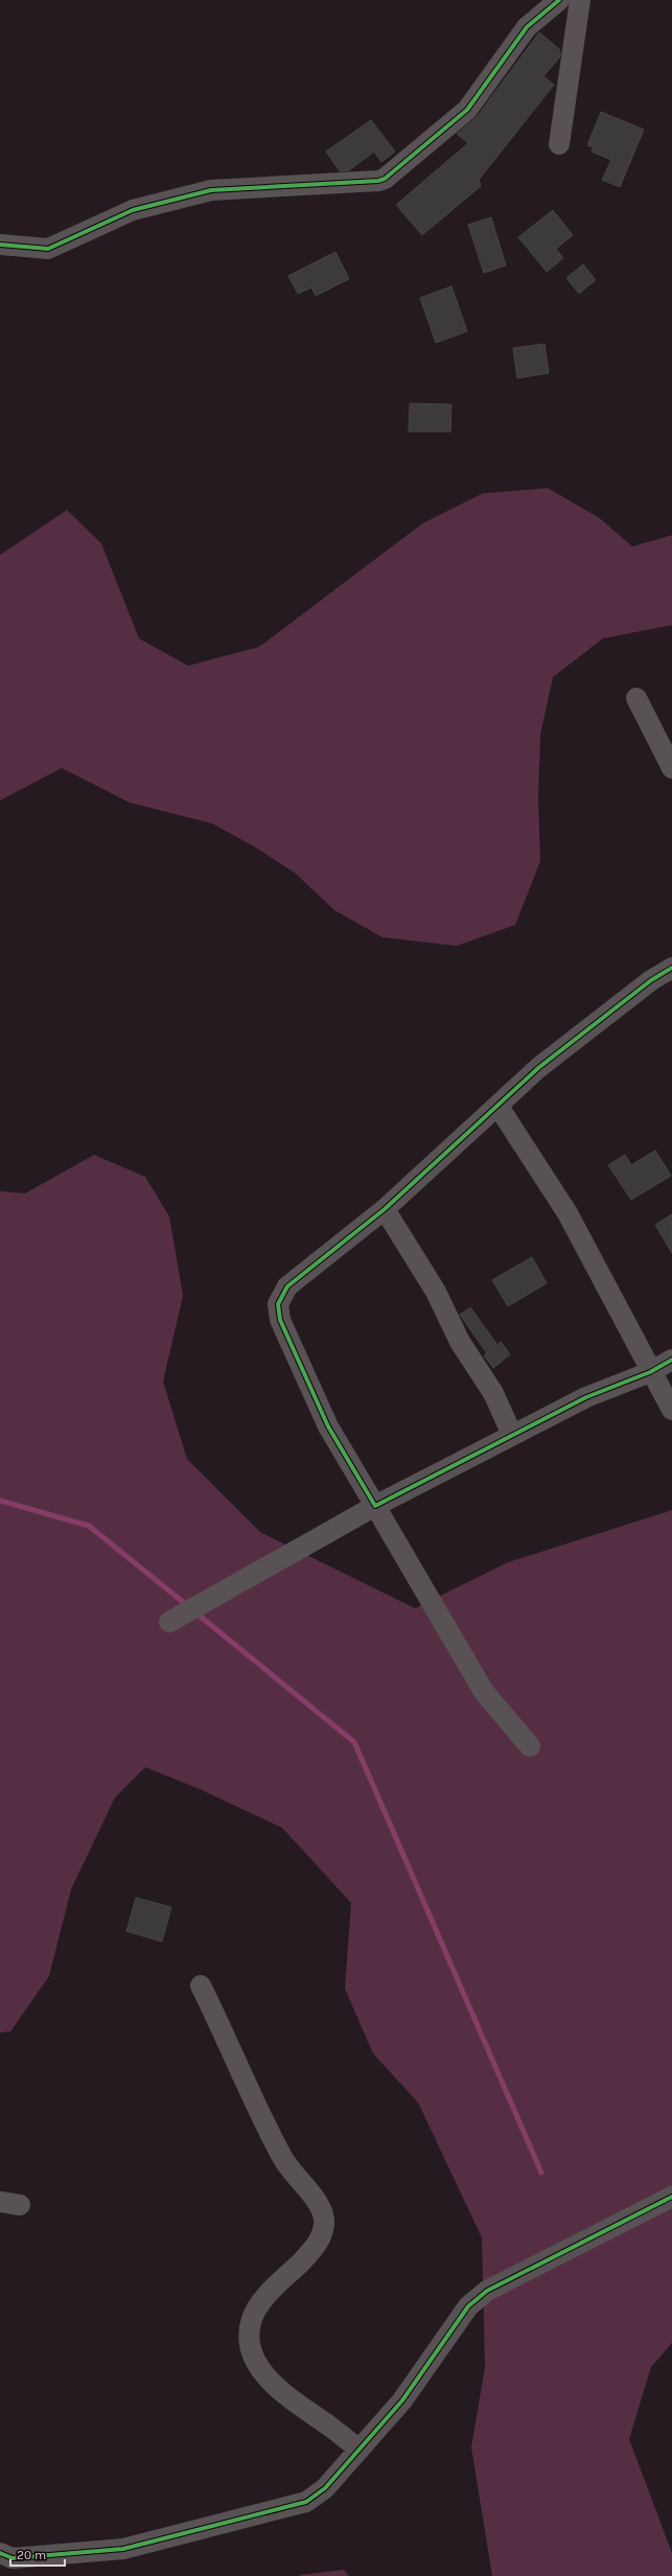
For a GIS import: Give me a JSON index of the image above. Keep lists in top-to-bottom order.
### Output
{
  "scale_bar": "20 m"
}
